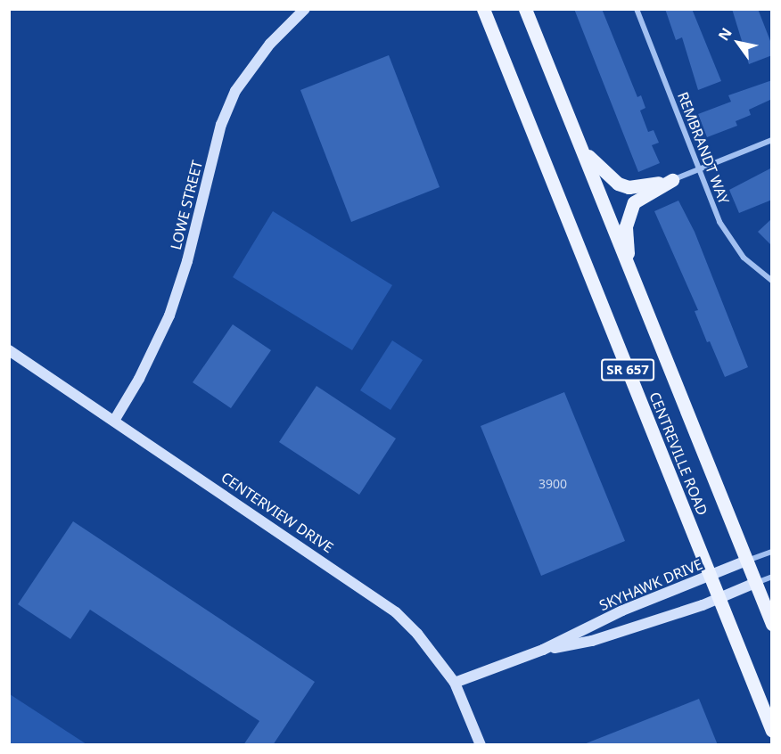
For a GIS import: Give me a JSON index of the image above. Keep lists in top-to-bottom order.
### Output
{
  "streets": {
    "main road": ["SR 657", "CENTREVILLE ROAD"],
    "street": [
      "REMBRANDT WAY",
      "LOWE STREET",
      "CENTERVIEW DRIVE",
      "SKYHAWK DRIVE"
    ]
  },
  "crossings": [
    ["LOWE STREET", "CENTERVIEW DRIVE"],
    ["CENTREVILLE ROAD", "SKYHAWK DRIVE"],
    ["CENTERVIEW DRIVE", "SKYHAWK DRIVE"]
  ],
  "house_numbers": ["3900"],
  "north": "top left"
}
